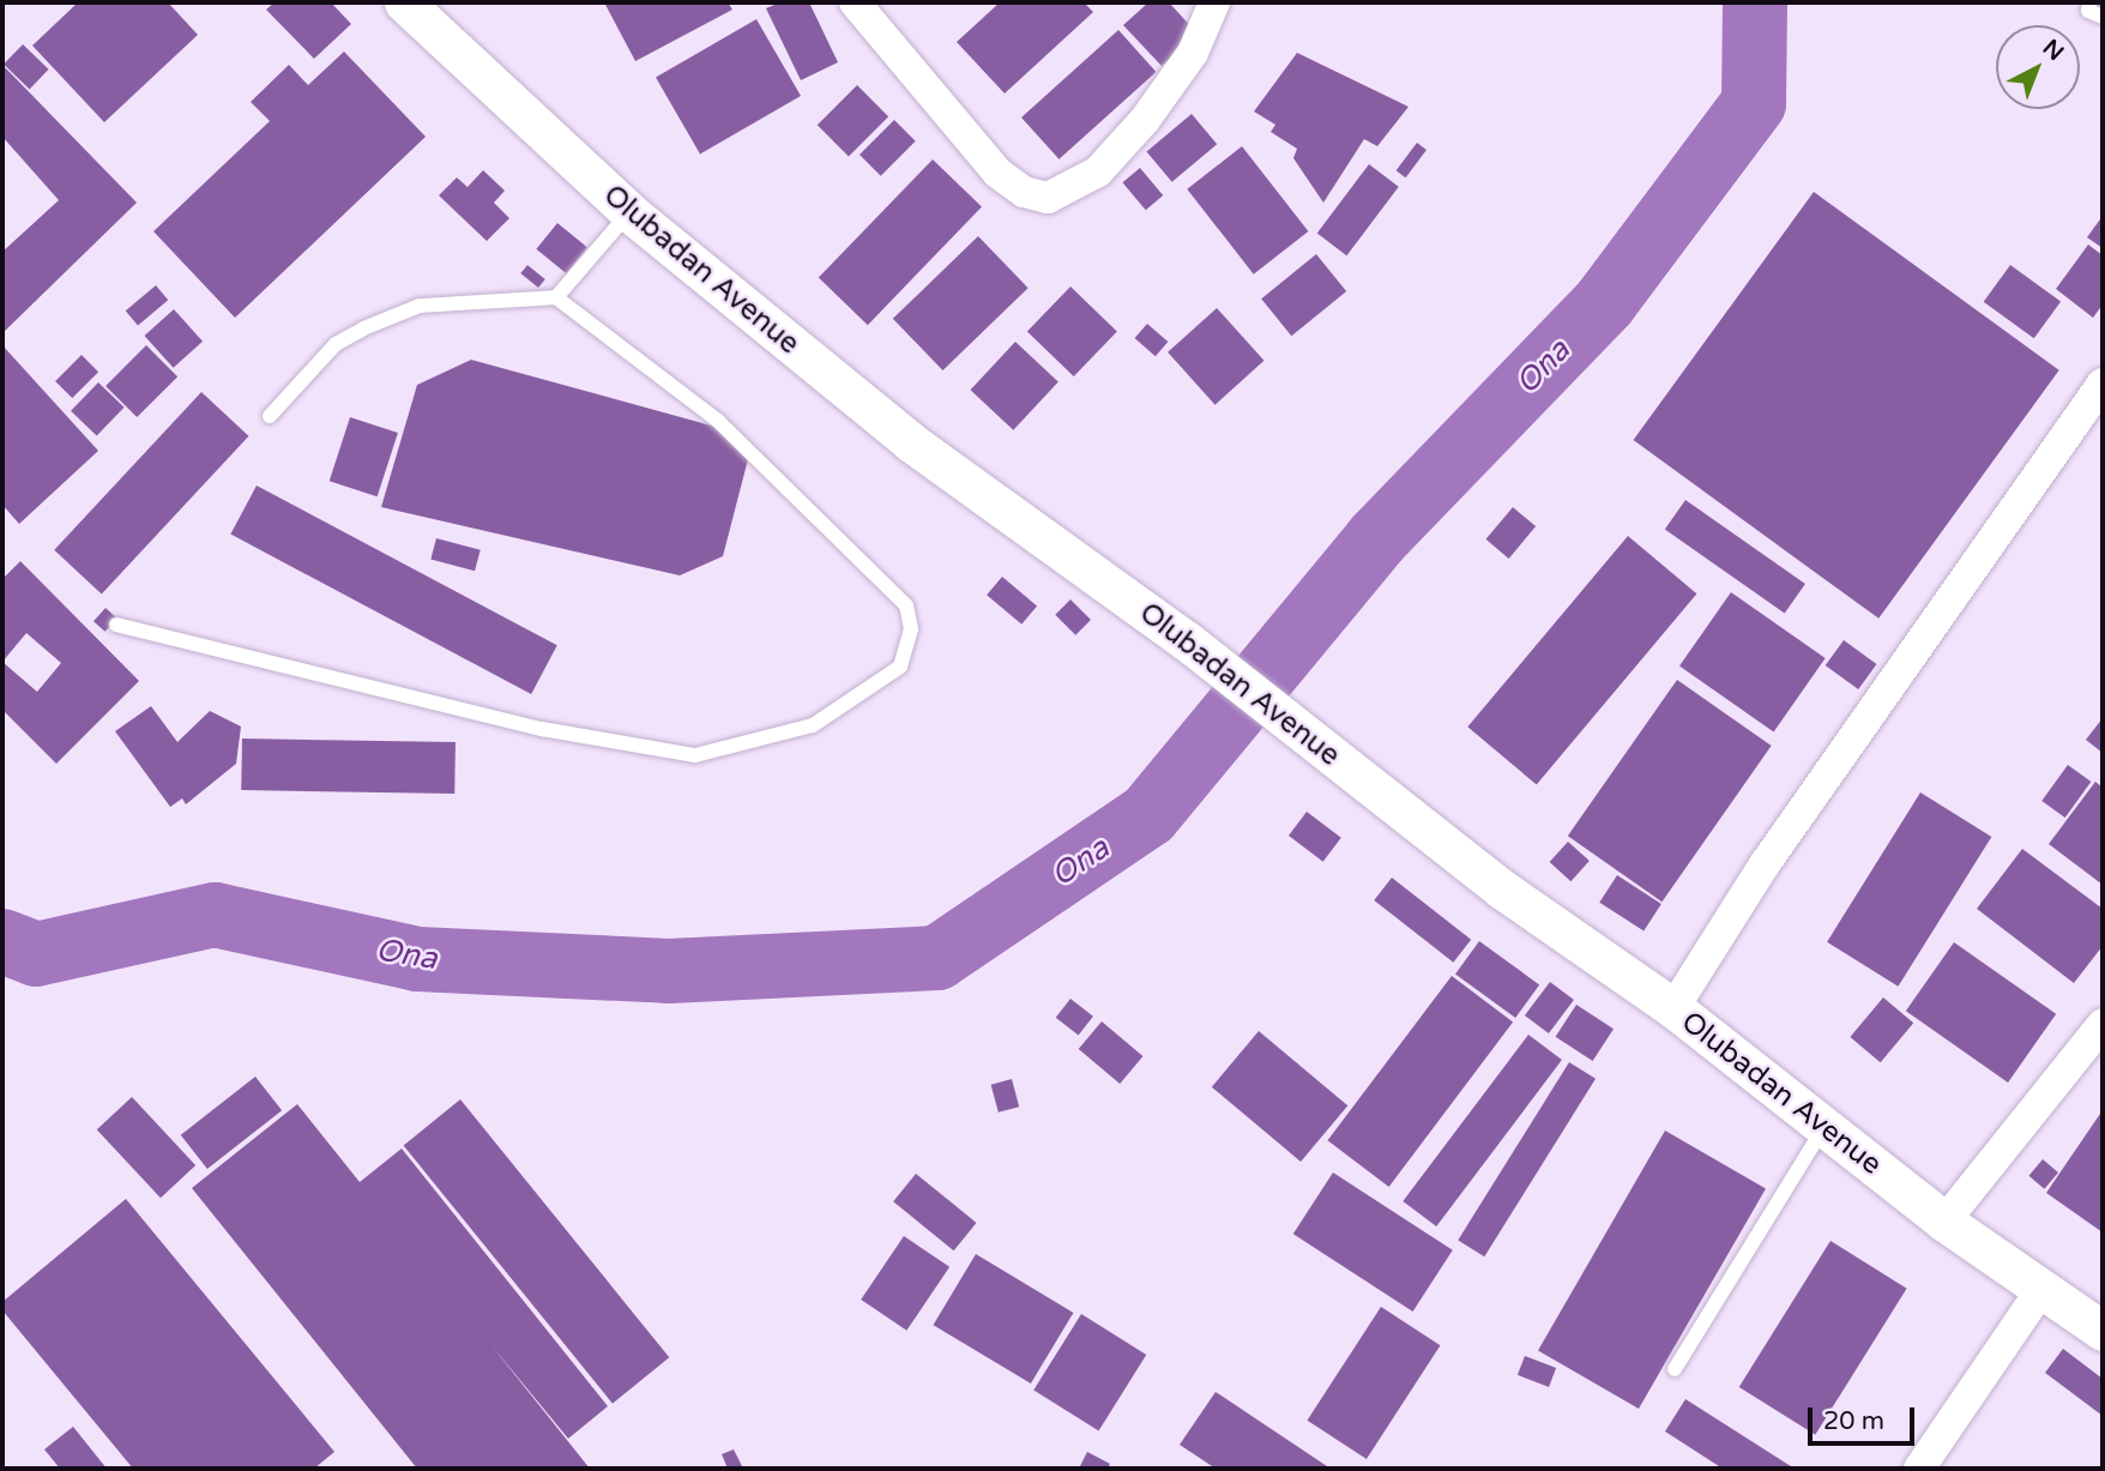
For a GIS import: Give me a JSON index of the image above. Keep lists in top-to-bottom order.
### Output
{
  "streets": {
    "street": ["Olubadan Avenue"]
  },
  "water": ["Ona"],
  "scale_bar": "20 m",
  "north": "top right"
}
